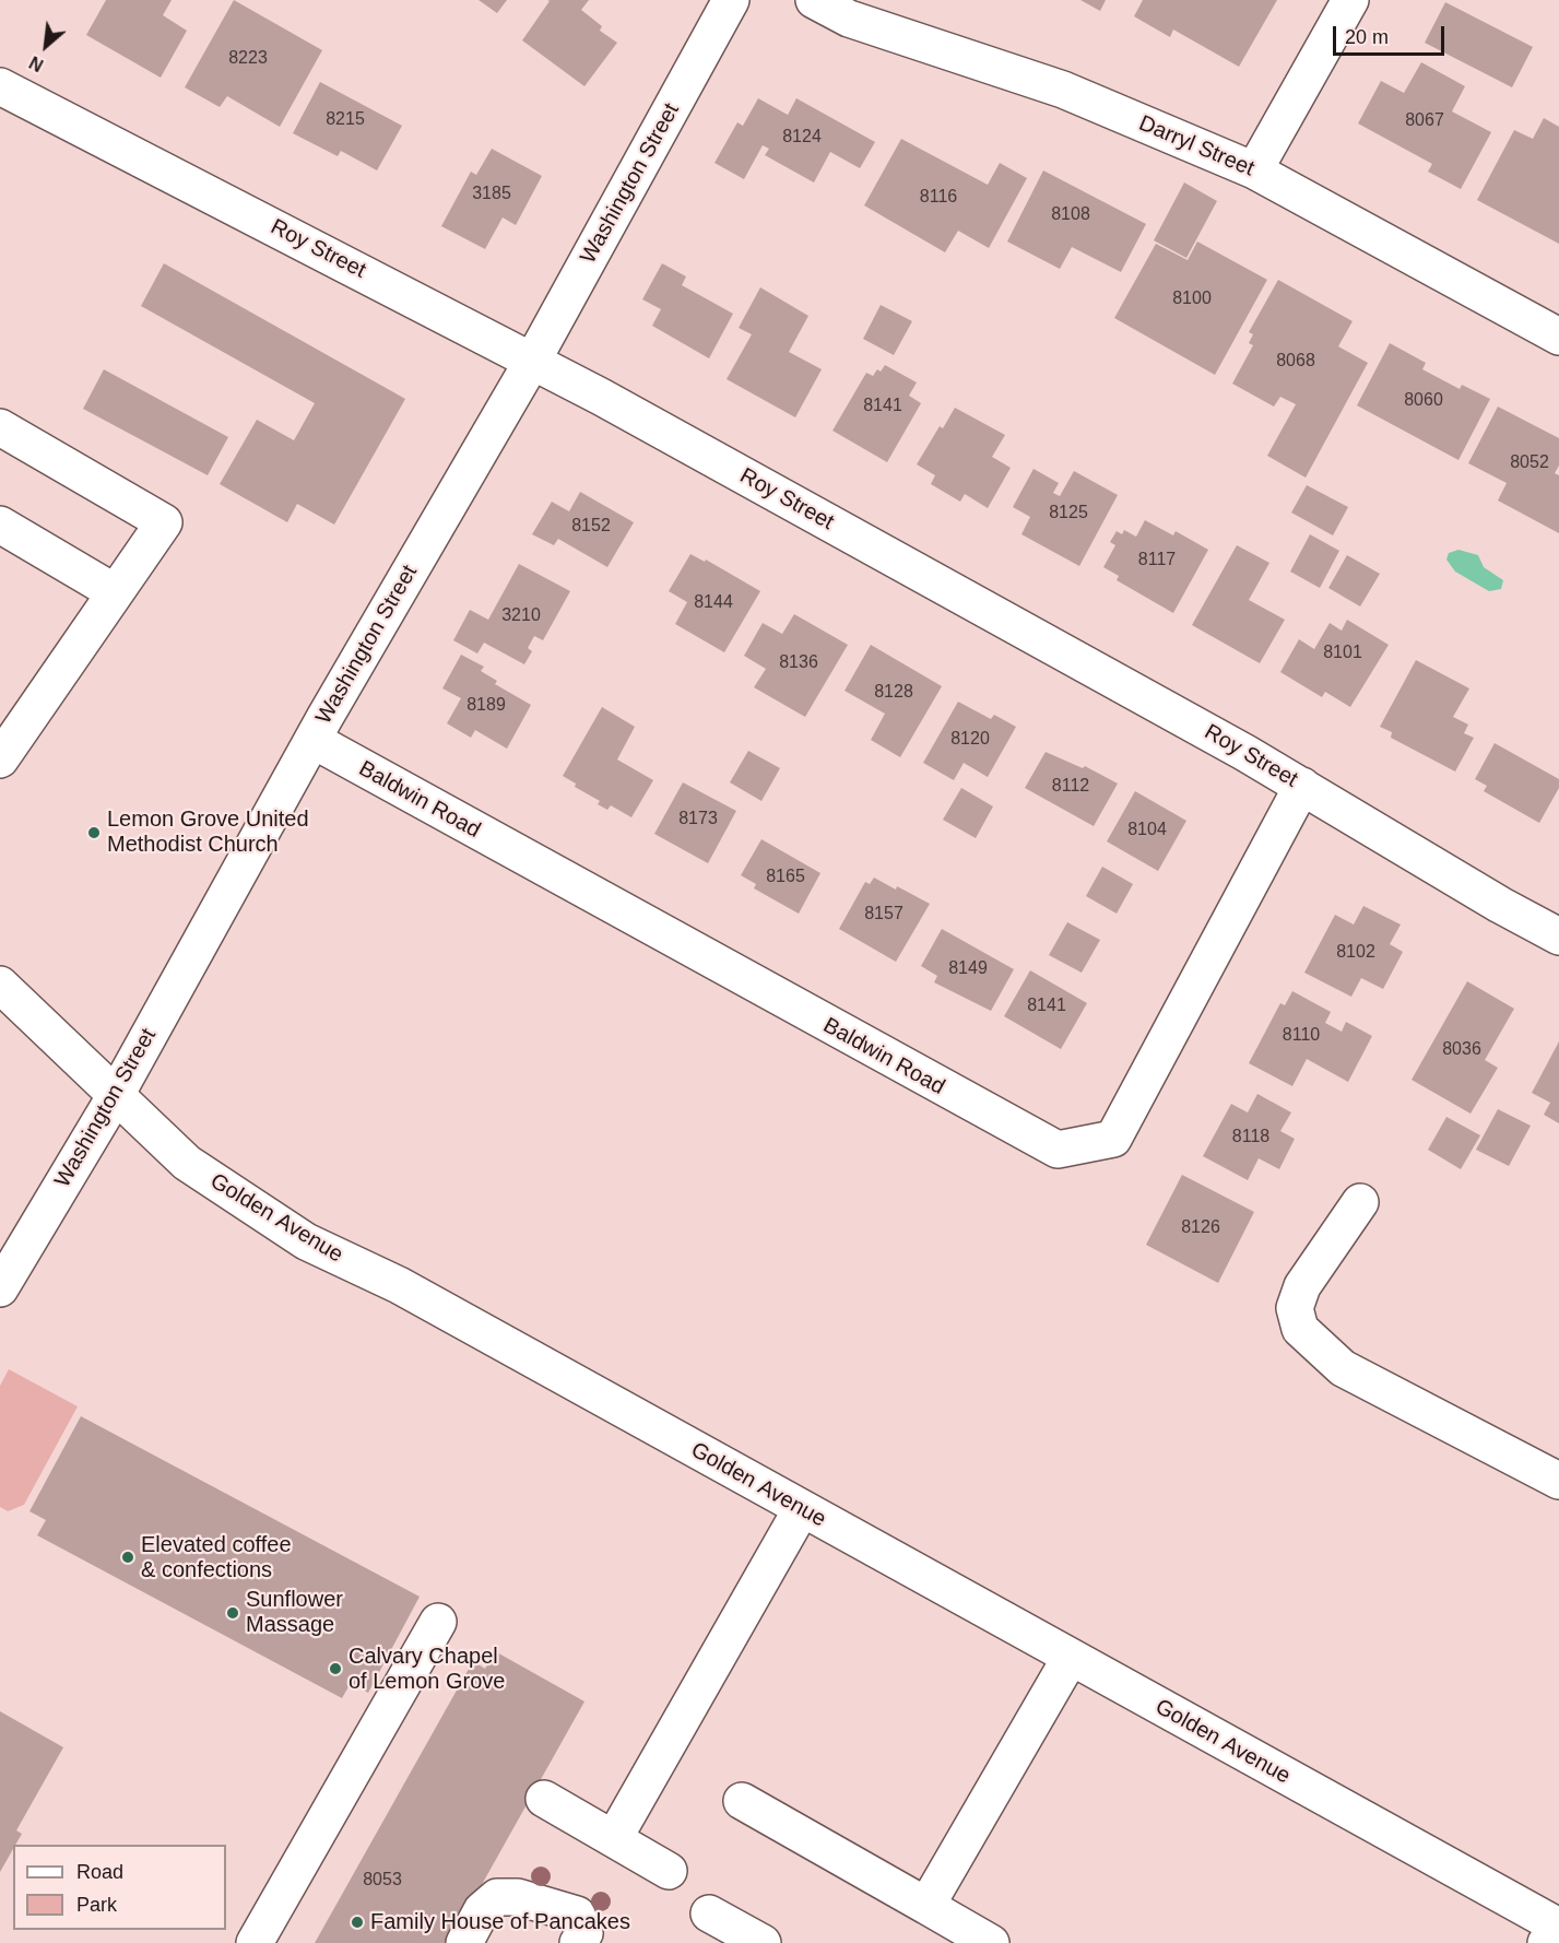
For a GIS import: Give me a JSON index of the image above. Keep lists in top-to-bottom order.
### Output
{
  "streets": {
    "street": [
      "Darryl Street",
      "Washington Street",
      "Roy Street",
      "Baldwin Road",
      "Golden Avenue"
    ]
  },
  "crossings": [
    ["Washington Street", "Roy Street"],
    ["Washington Street", "Baldwin Road"],
    ["Washington Street", "Golden Avenue"],
    ["Roy Street", "Baldwin Road"]
  ],
  "places": [
    "Lemon Grove United Methodist Church",
    "Elevated coffee & confections",
    "Sunflower Massage",
    "Calvary Chapel of Lemon Grove",
    "Family House of Pancakes"
  ],
  "house_numbers": [
    "8223",
    "8215",
    "8067",
    "8124",
    "3185",
    "8116",
    "8108",
    "8100",
    "8068",
    "8060",
    "8141",
    "8052",
    "8125",
    "8152",
    "8117",
    "8144",
    "3210",
    "8101",
    "8136",
    "8128",
    "8189",
    "8120",
    "8112",
    "8173",
    "8104",
    "8165",
    "8157",
    "8102",
    "8149",
    "8141",
    "8110",
    "8036",
    "8118",
    "8126",
    "8053"
  ],
  "legend": ["Road", "Park"],
  "scale_bar": "20 m",
  "north": "bottom left"
}
